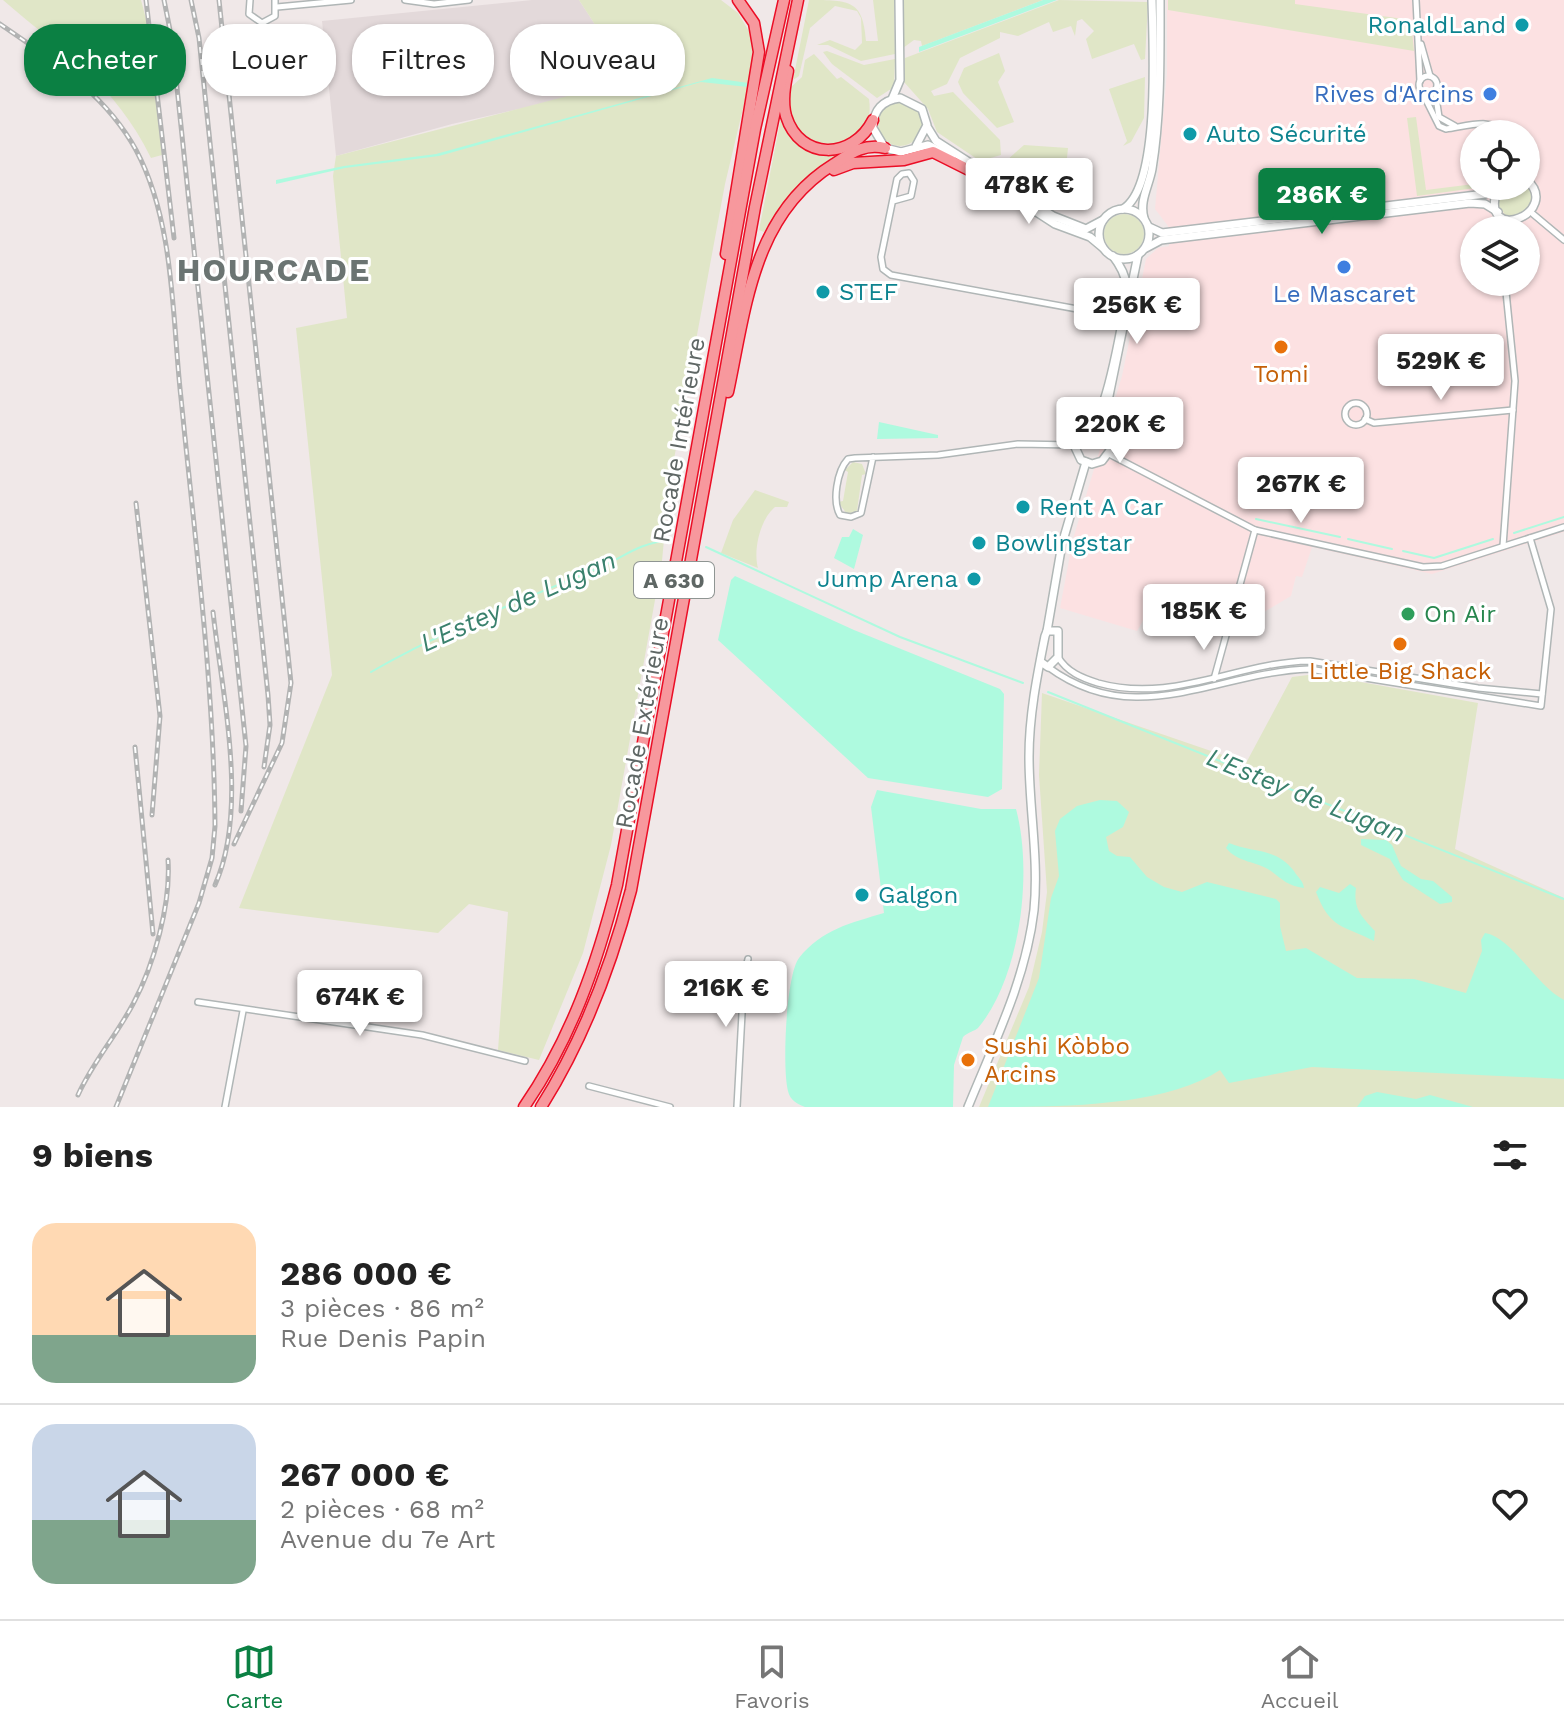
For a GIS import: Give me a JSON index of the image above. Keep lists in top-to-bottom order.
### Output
{
  "streets": {
    "highway": ["Rocade Intérieure", "A 630", "Rocade Extérieure"]
  },
  "districts": ["HOURCADE"],
  "water": ["L'Estey de Lugan"],
  "places": [
    "RonaldLand",
    "Rives d'Arcins",
    "Auto Sécurité",
    "Le Mascaret",
    "STEF",
    "Tomi",
    "Rent A Car",
    "Bowlingstar",
    "Jump Arena",
    "On Air",
    "Little Big Shack",
    "Galgon",
    "Sushi Kòbbo Arcins"
  ],
  "page": {
    "chip": [
      "Acheter",
      "Louer",
      "Filtres",
      "Nouveau"
    ],
    "price": [
      "478K €",
      "286K €",
      "256K €",
      "529K €",
      "220K €",
      "267K €",
      "185K €",
      "216K €",
      "674K €"
    ],
    "heading": "9 biens",
    "list": [
      {
        "name": "286 000 €",
        "note": "3 pièces · 86 m² · Rue Denis Papin"
      },
      {
        "name": "267 000 €",
        "note": "2 pièces · 68 m² · Avenue du 7e Art"
      }
    ],
    "tabs": ["Carte", "Favoris", "Accueil"]
  }
}
